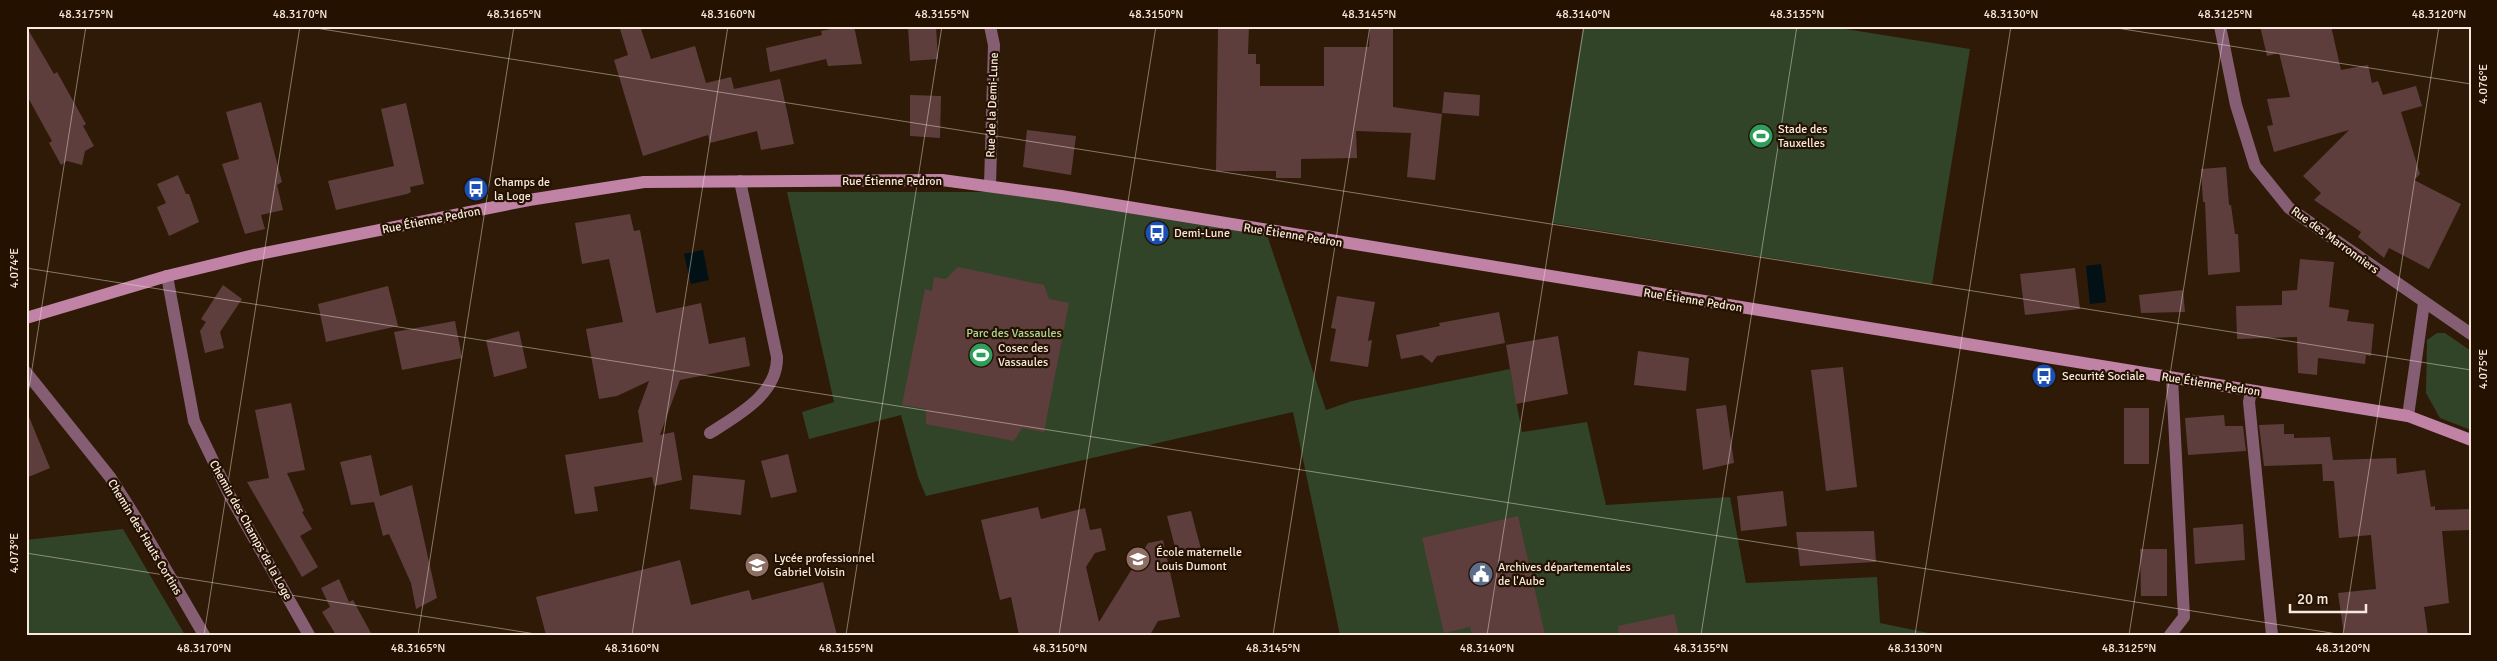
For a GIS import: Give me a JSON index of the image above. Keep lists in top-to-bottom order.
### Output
{
  "streets": {
    "street": [
      "Rue de la Demi-Lune",
      "Rue Étienne Pedron",
      "Rue des Marronniers",
      "Chemin des Champs de la Loge",
      "Chemin des Hauts Cortins"
    ]
  },
  "crossings": [
    ["Rue de la Demi-Lune", "Rue Étienne Pedron"],
    ["Rue Étienne Pedron", "Chemin des Champs de la Loge"]
  ],
  "parks": ["Parc des Vassaules"],
  "places": {
    "sports": ["Stade des Tauxelles", "Cosec des Vassaules"],
    "bus stop": ["Champs de la Loge", "Demi-Lune", "Securité Sociale"],
    "school or university": ["École maternelle Louis Dumont", "Lycée professionnel Gabriel Voisin"],
    "public building": ["Archives départementales de l'Aube"]
  },
  "scale_bar": "20 m",
  "coordinates": [
    "48.3175°N",
    "48.3170°N",
    "48.3165°N",
    "48.3160°N",
    "48.3155°N",
    "48.3150°N",
    "48.3145°N",
    "48.3140°N",
    "48.3135°N",
    "48.3130°N",
    "48.3125°N",
    "48.3120°N",
    "4.076°E",
    "4.074°E",
    "4.075°E",
    "4.073°E"
  ]
}
